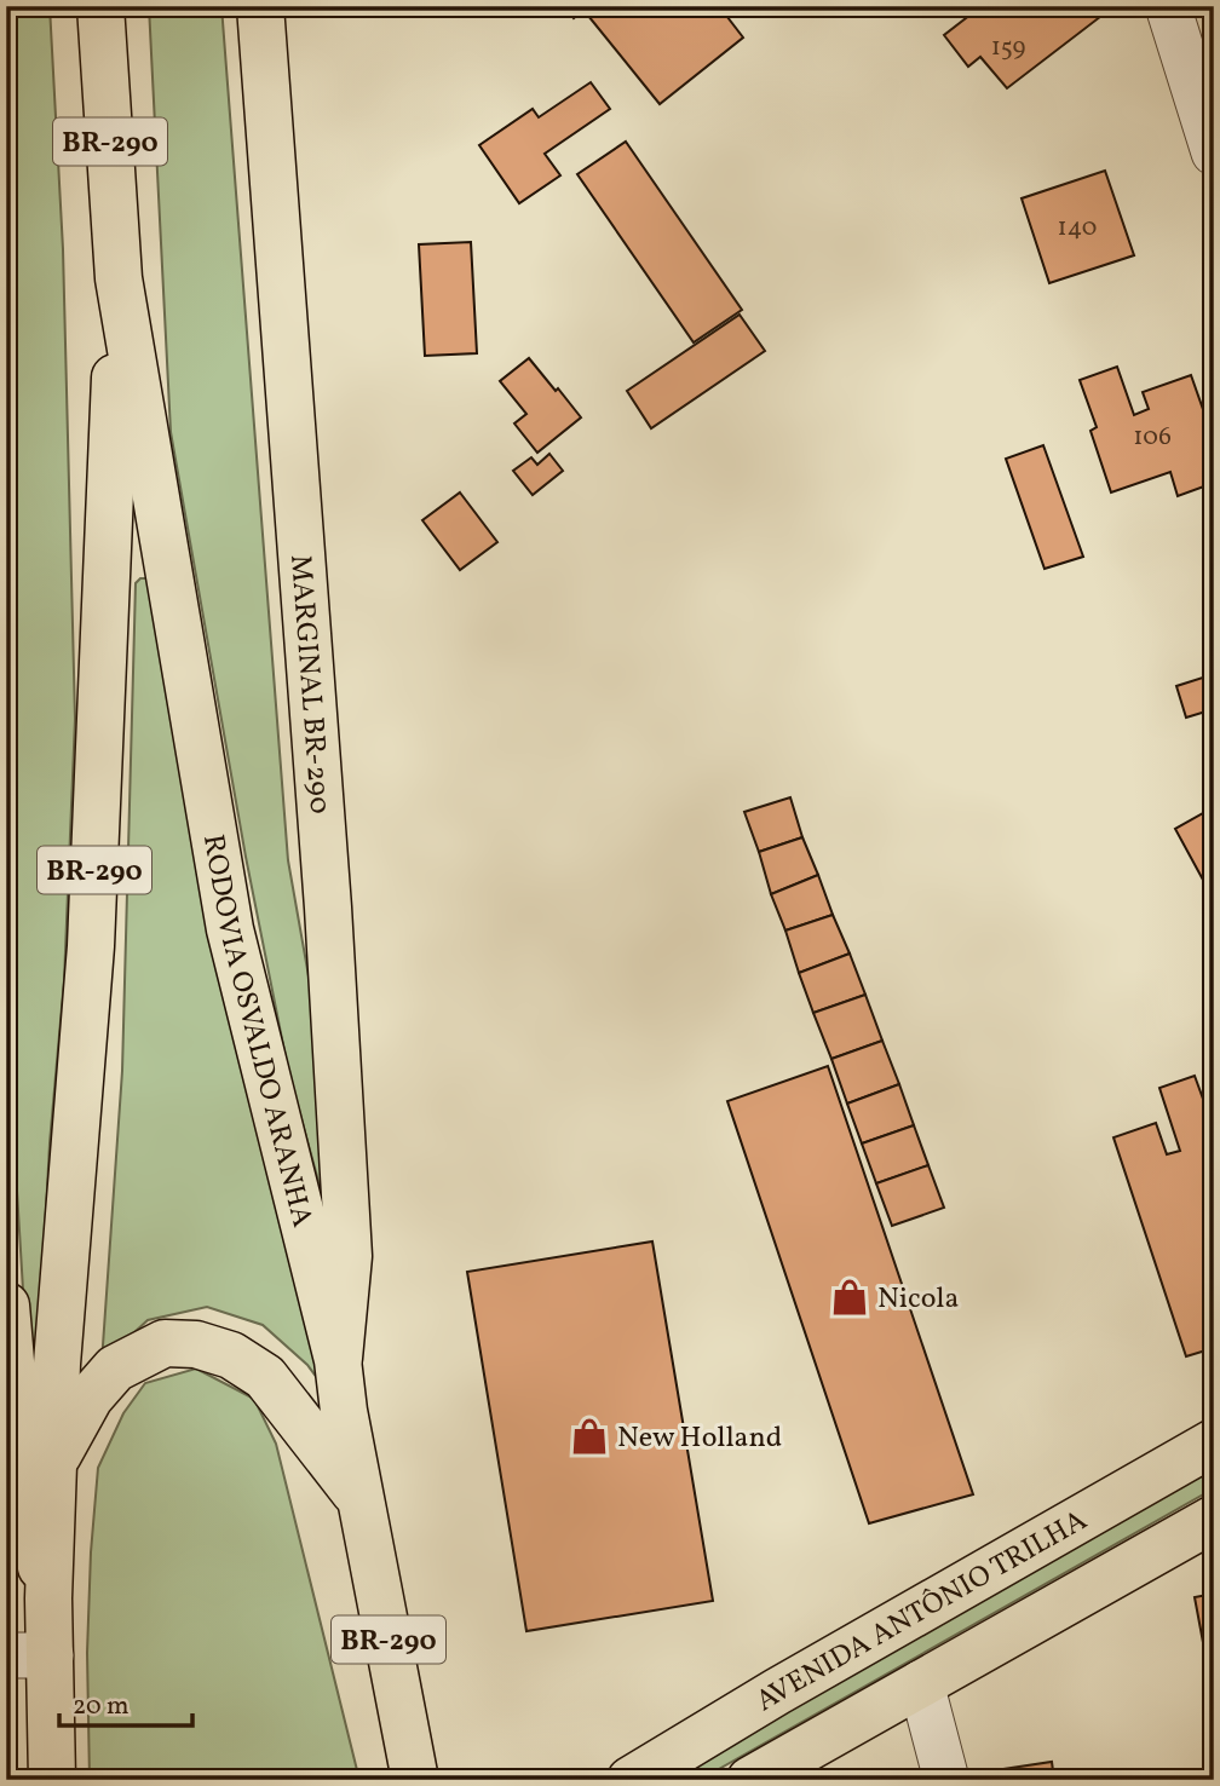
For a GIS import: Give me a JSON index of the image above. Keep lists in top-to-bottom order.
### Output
{
  "streets": {
    "main road": [
      "BR-290",
      "MARGINAL BR-290",
      "RODOVIA OSVALDO ARANHA",
      "AVENIDA ANTÔNIO TRILHA"
    ]
  },
  "crossings": [
    ["BR-290", "RODOVIA OSVALDO ARANHA"],
    ["MARGINAL BR-290", "RODOVIA OSVALDO ARANHA"]
  ],
  "places": {
    "shop": ["Nicola", "New Holland"]
  },
  "house_numbers": ["159", "140", "106"],
  "scale_bar": "20 m"
}
